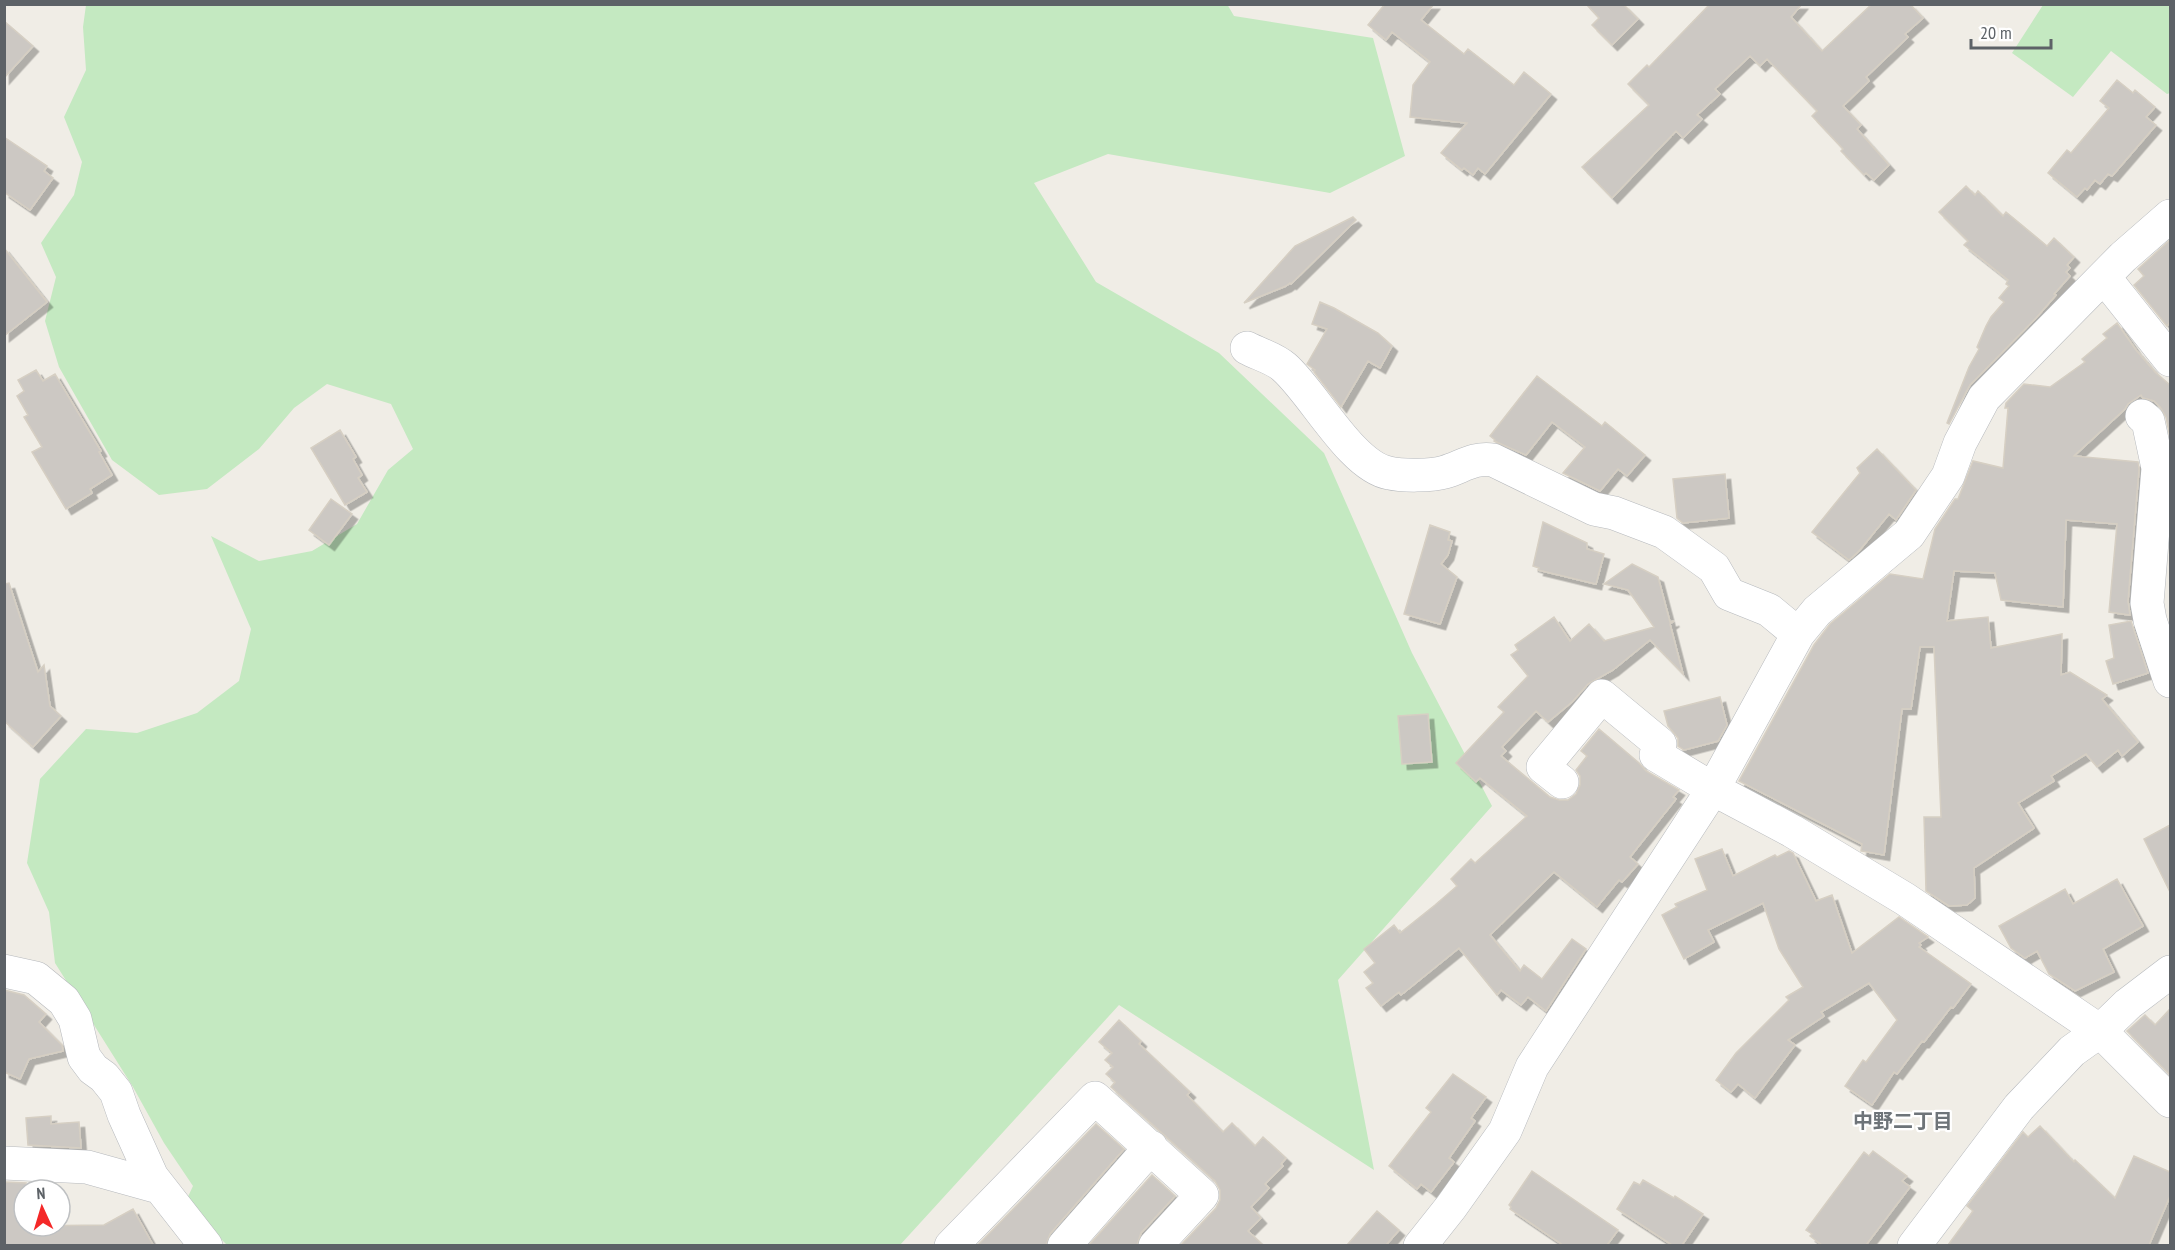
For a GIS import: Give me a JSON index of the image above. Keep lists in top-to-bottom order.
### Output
{
  "districts": ["中野二丁目"],
  "scale_bar": "20 m",
  "north": "top"
}
